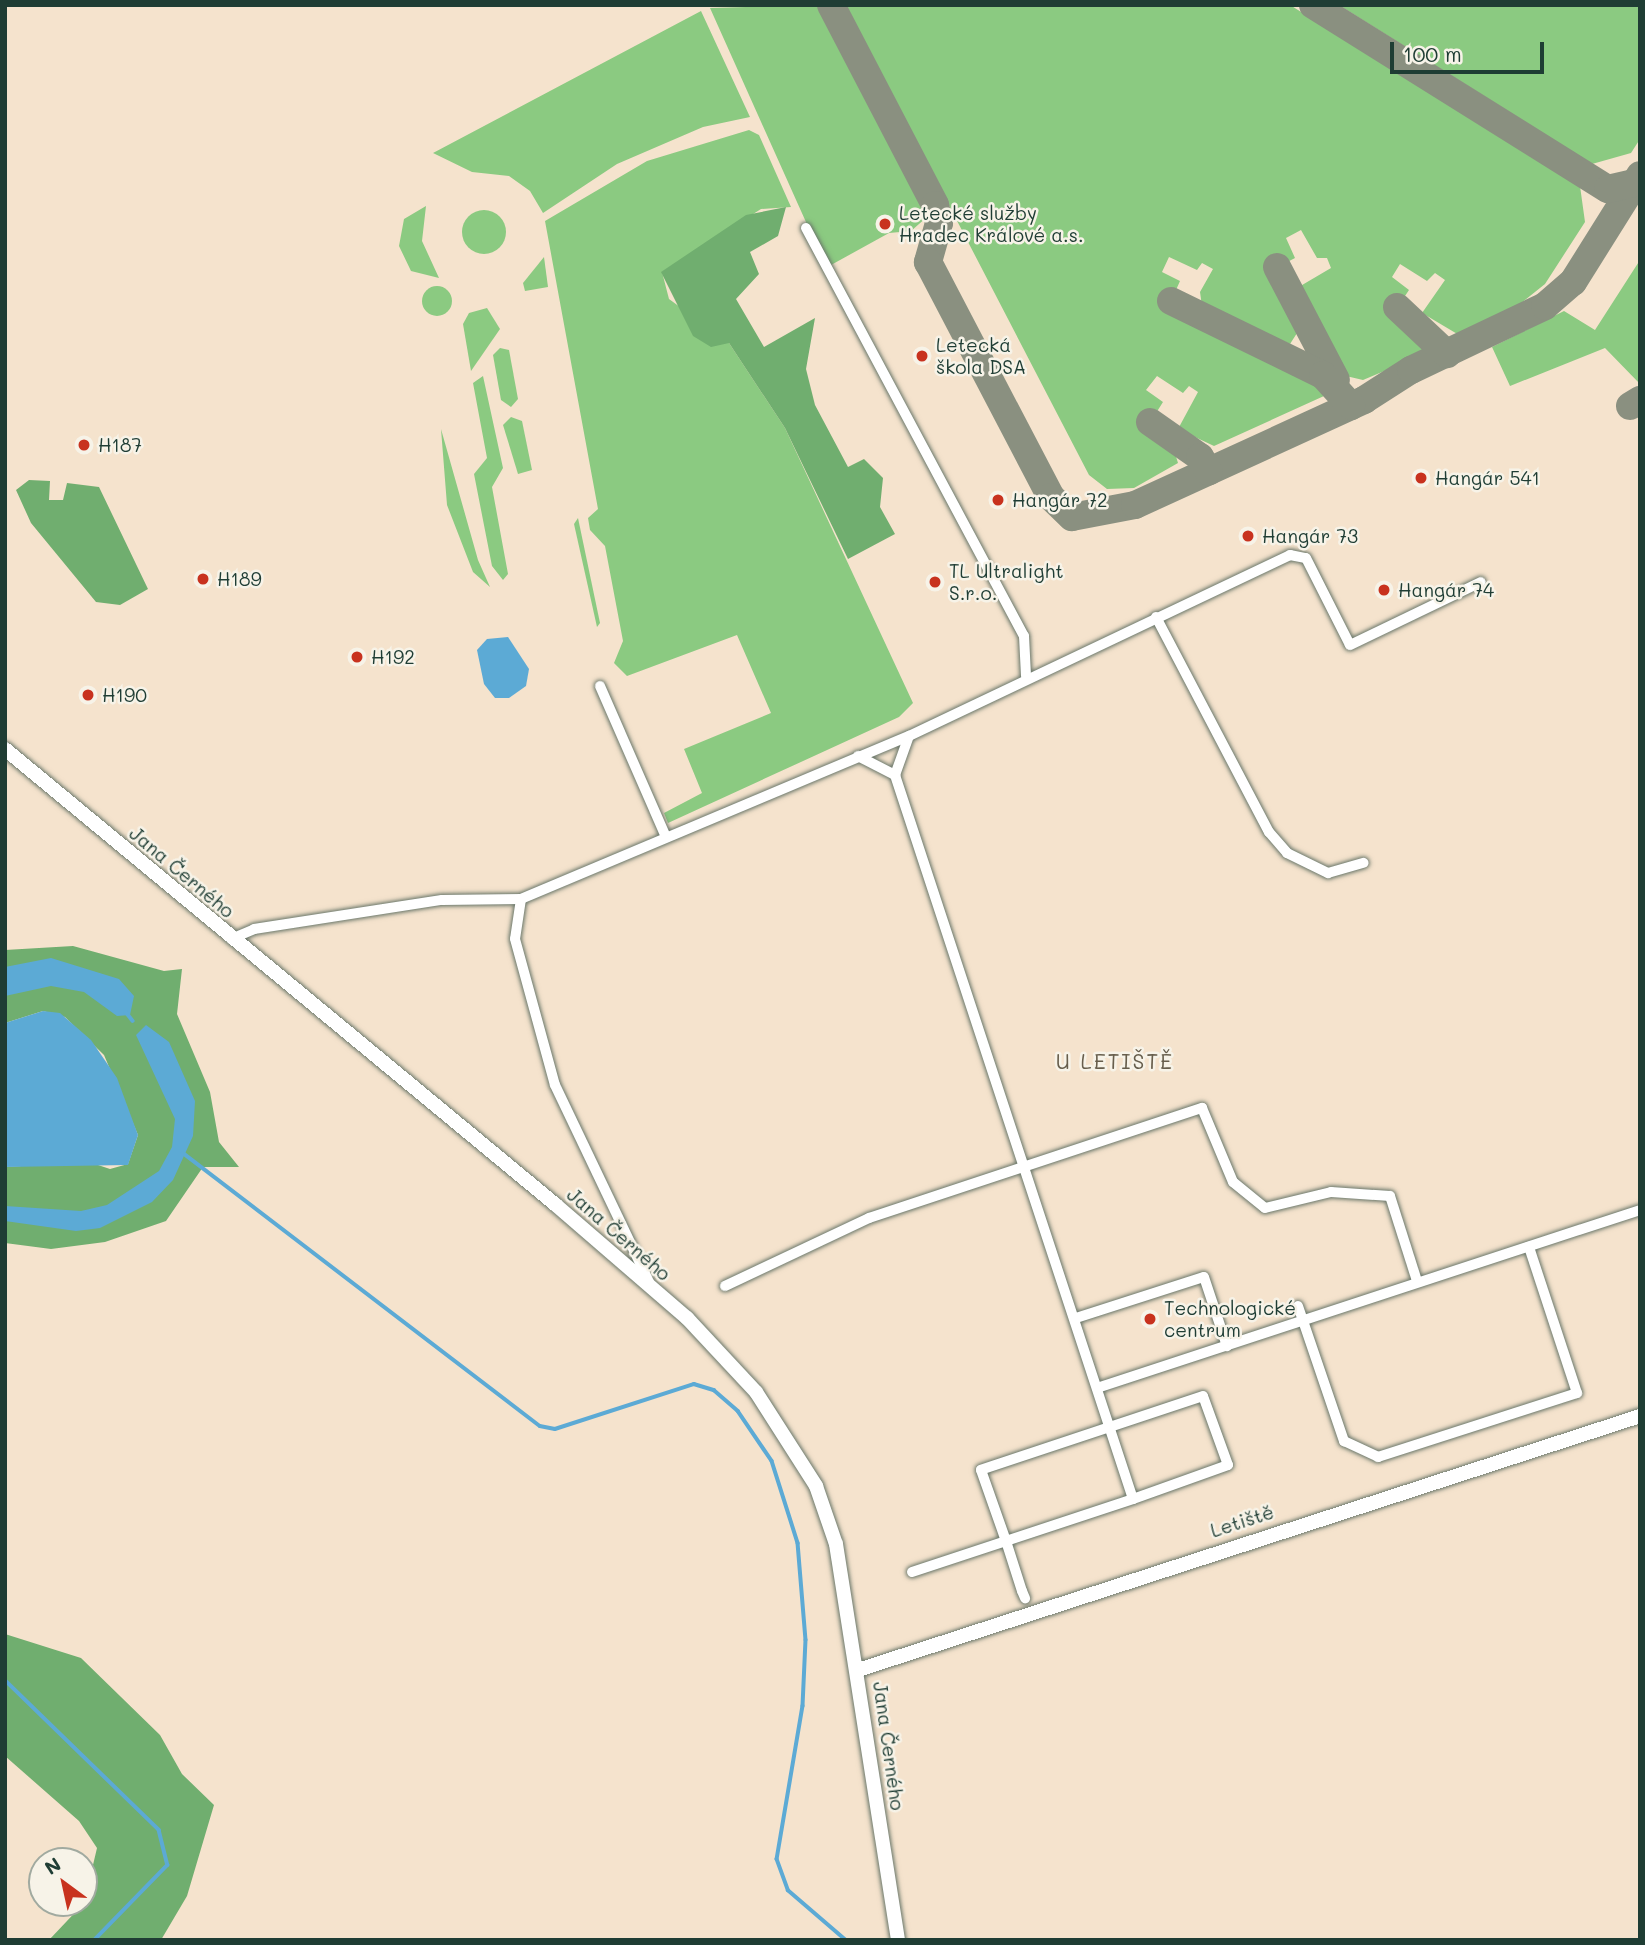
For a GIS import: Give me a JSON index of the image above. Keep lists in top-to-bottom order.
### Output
{
  "streets": {
    "street": ["Jana Černého", "Letiště"]
  },
  "crossings": [
    ["Jana Černého", "Letiště"]
  ],
  "districts": ["U LETIŠTĚ"],
  "places": [
    "Letecké služby Hradec Králové a.s.",
    "Letecká škola DSA",
    "H187",
    "Hangár 541",
    "Hangár 72",
    "Hangár 73",
    "H189",
    "TL Ultralight S.r.o.",
    "Hangár 74",
    "H192",
    "H190",
    "Technologické centrum"
  ],
  "scale_bar": "100 m",
  "north": "top left"
}
